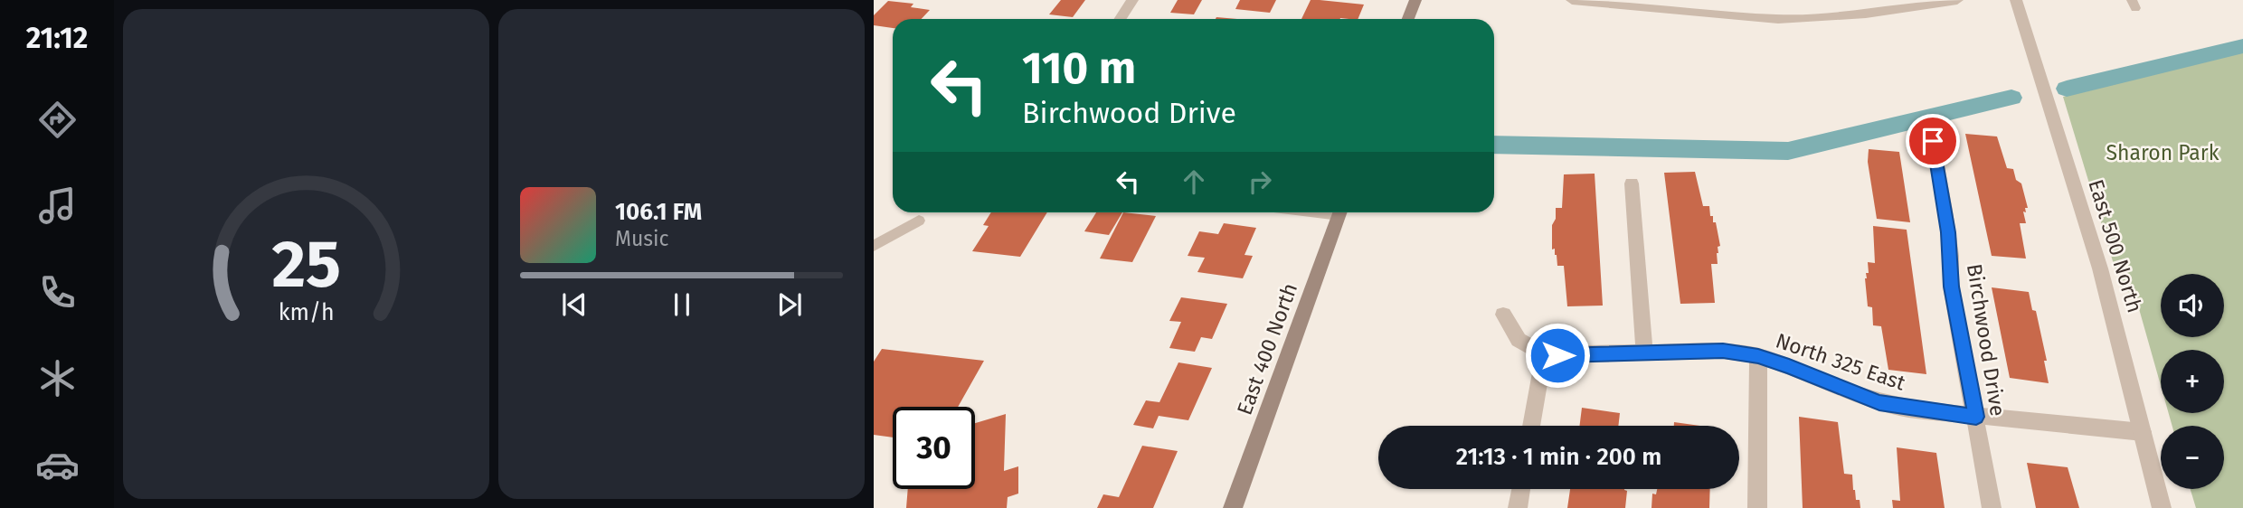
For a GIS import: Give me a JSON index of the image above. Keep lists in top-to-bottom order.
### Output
{
  "streets": {
    "main road": ["East 400 North"],
    "street": ["East 500 North", "Birchwood Drive", "North 325 East"]
  },
  "crossings": [
    ["East 500 North", "North 325 East"],
    ["Birchwood Drive", "North 325 East"]
  ],
  "parks": ["Sharon Park"],
  "page": {
    "tabs": "21:12",
    "turn": ["110 m", "Birchwood Drive"],
    "song": ["106.1 FM", "Music"],
    "map_buttons": ["+", "−"],
    "limit": "30",
    "trip": "21:13 · 1 min · 200 m",
    "gauge": ["25", "km/h"]
  }
}
